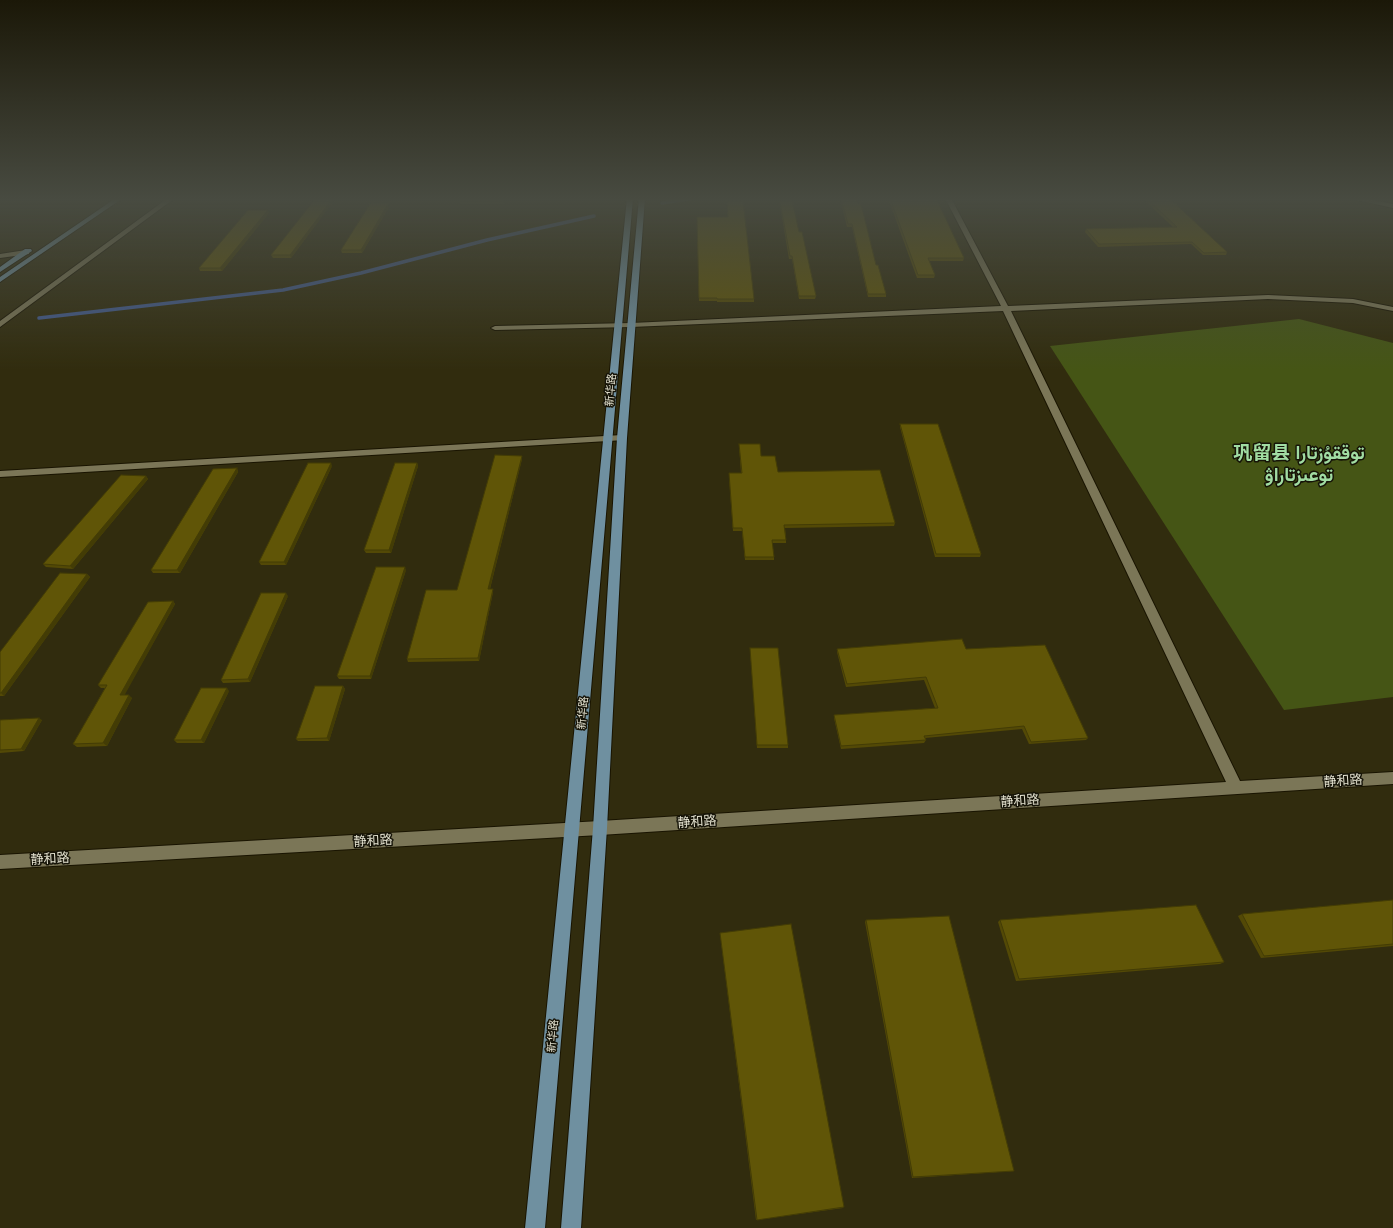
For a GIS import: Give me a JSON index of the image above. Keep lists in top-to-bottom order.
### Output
{
  "streets": {
    "main road": ["新华路"],
    "street": ["静和路"]
  },
  "crossings": [
    ["新华路", "静和路"]
  ],
  "districts": ["巩留县 توققۇزتارا توعىزتاراۋ"]
}
